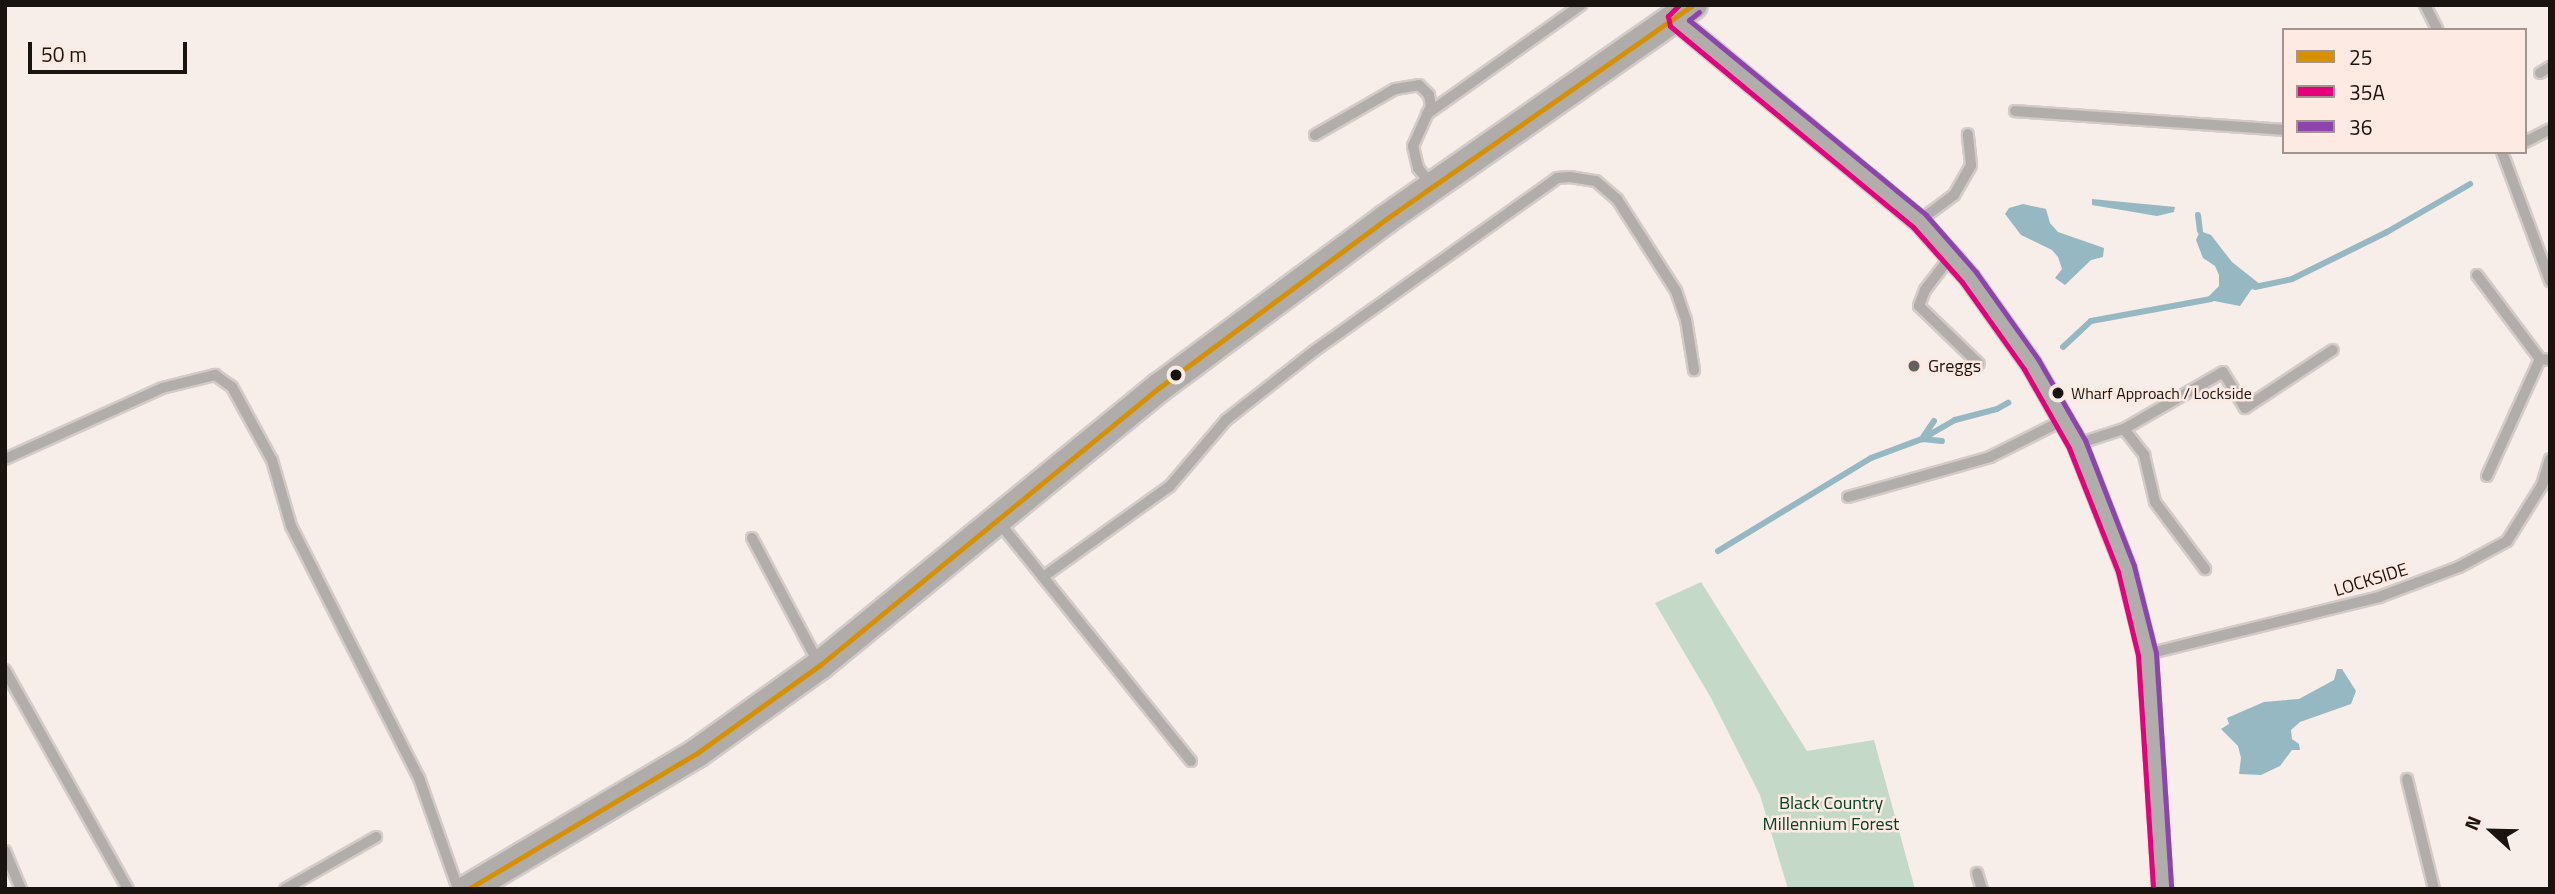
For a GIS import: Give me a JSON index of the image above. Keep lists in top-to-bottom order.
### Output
{
  "streets": {
    "lane": ["LOCKSIDE"]
  },
  "parks": ["Black Country Millennium Forest"],
  "places": ["Greggs", "Wharf Approach / Lockside"],
  "lines": ["transit line 25", "transit line 35A", "transit line 36"],
  "legend": ["25", "35A", "36"],
  "scale_bar": "50 m",
  "north": "left"
}
